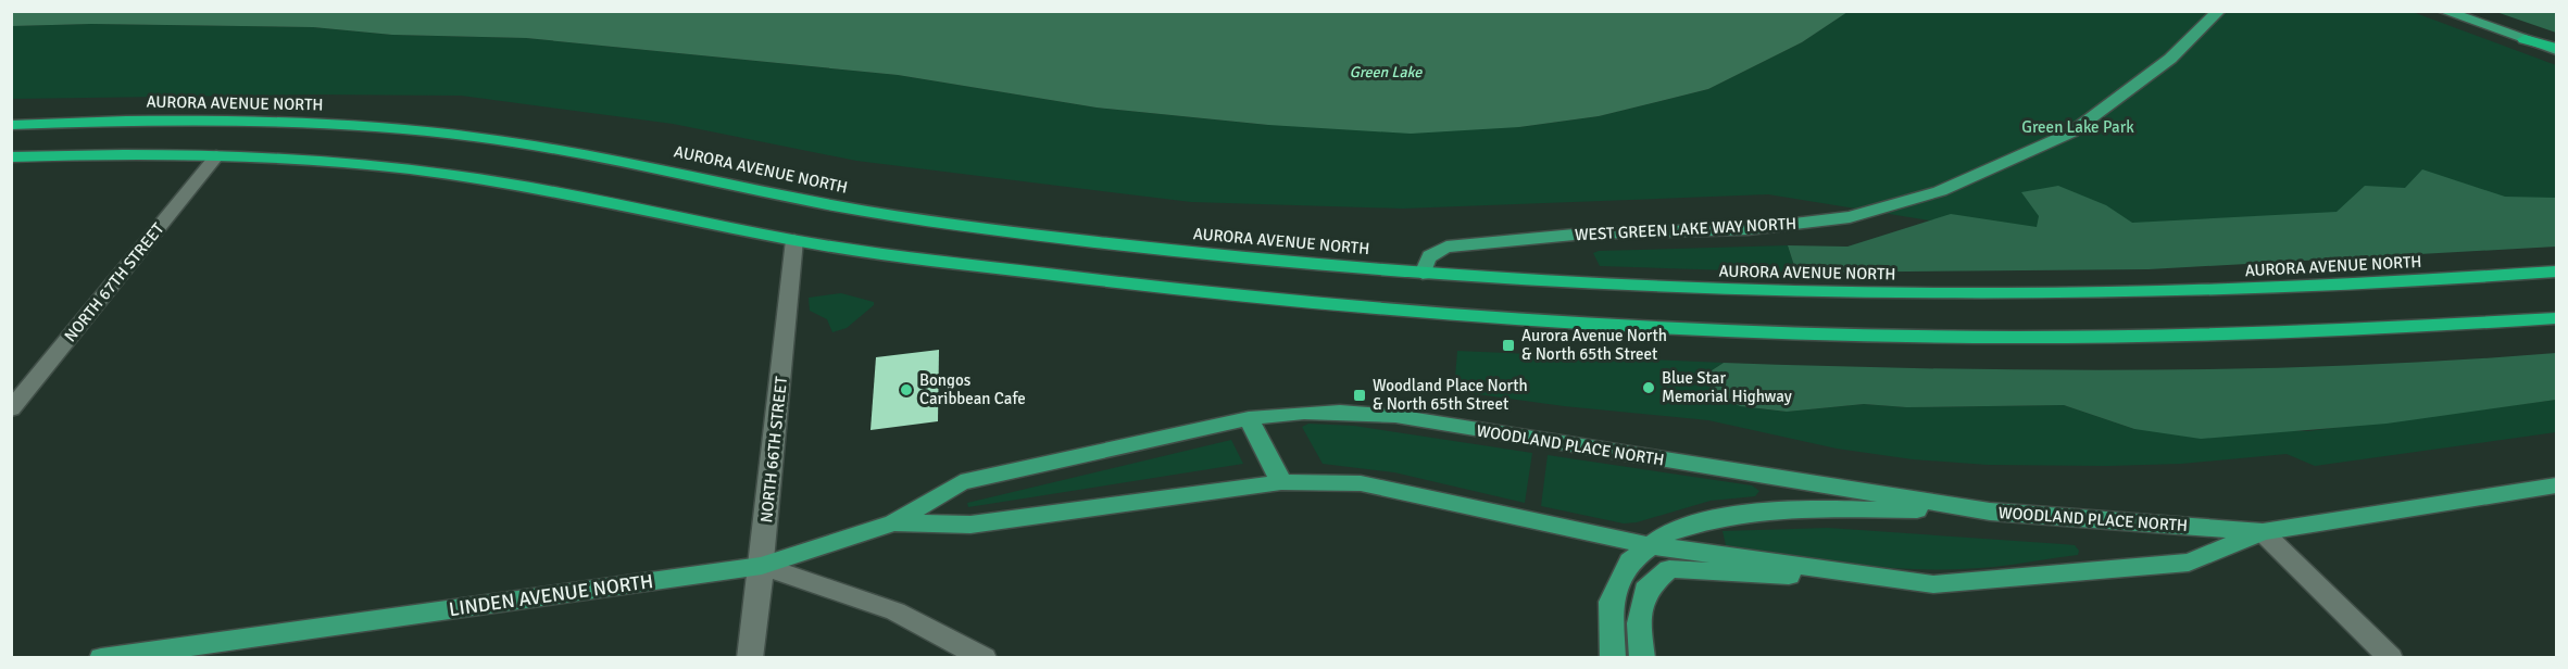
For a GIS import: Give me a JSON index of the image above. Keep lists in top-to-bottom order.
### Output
{
  "streets": {
    "highway": ["AURORA AVENUE NORTH"],
    "main road": ["WEST GREEN LAKE WAY NORTH", "WOODLAND PLACE NORTH", "LINDEN AVENUE NORTH"],
    "street": ["NORTH 67TH STREET", "NORTH 66TH STREET"]
  },
  "crossings": [
    ["AURORA AVENUE NORTH", "WEST GREEN LAKE WAY NORTH"],
    ["WOODLAND PLACE NORTH", "NORTH 66TH STREET"],
    ["WOODLAND PLACE NORTH", "LINDEN AVENUE NORTH"],
    ["NORTH 66TH STREET", "LINDEN AVENUE NORTH"]
  ],
  "water": ["Green Lake"],
  "parks": ["Green Lake Park"],
  "places": {
    "transit": ["Aurora Avenue North & North 65th Street", "Woodland Place North & North 65th Street"],
    "other": ["Blue Star Memorial Highway", "Bongos Caribbean Cafe"]
  }
}
